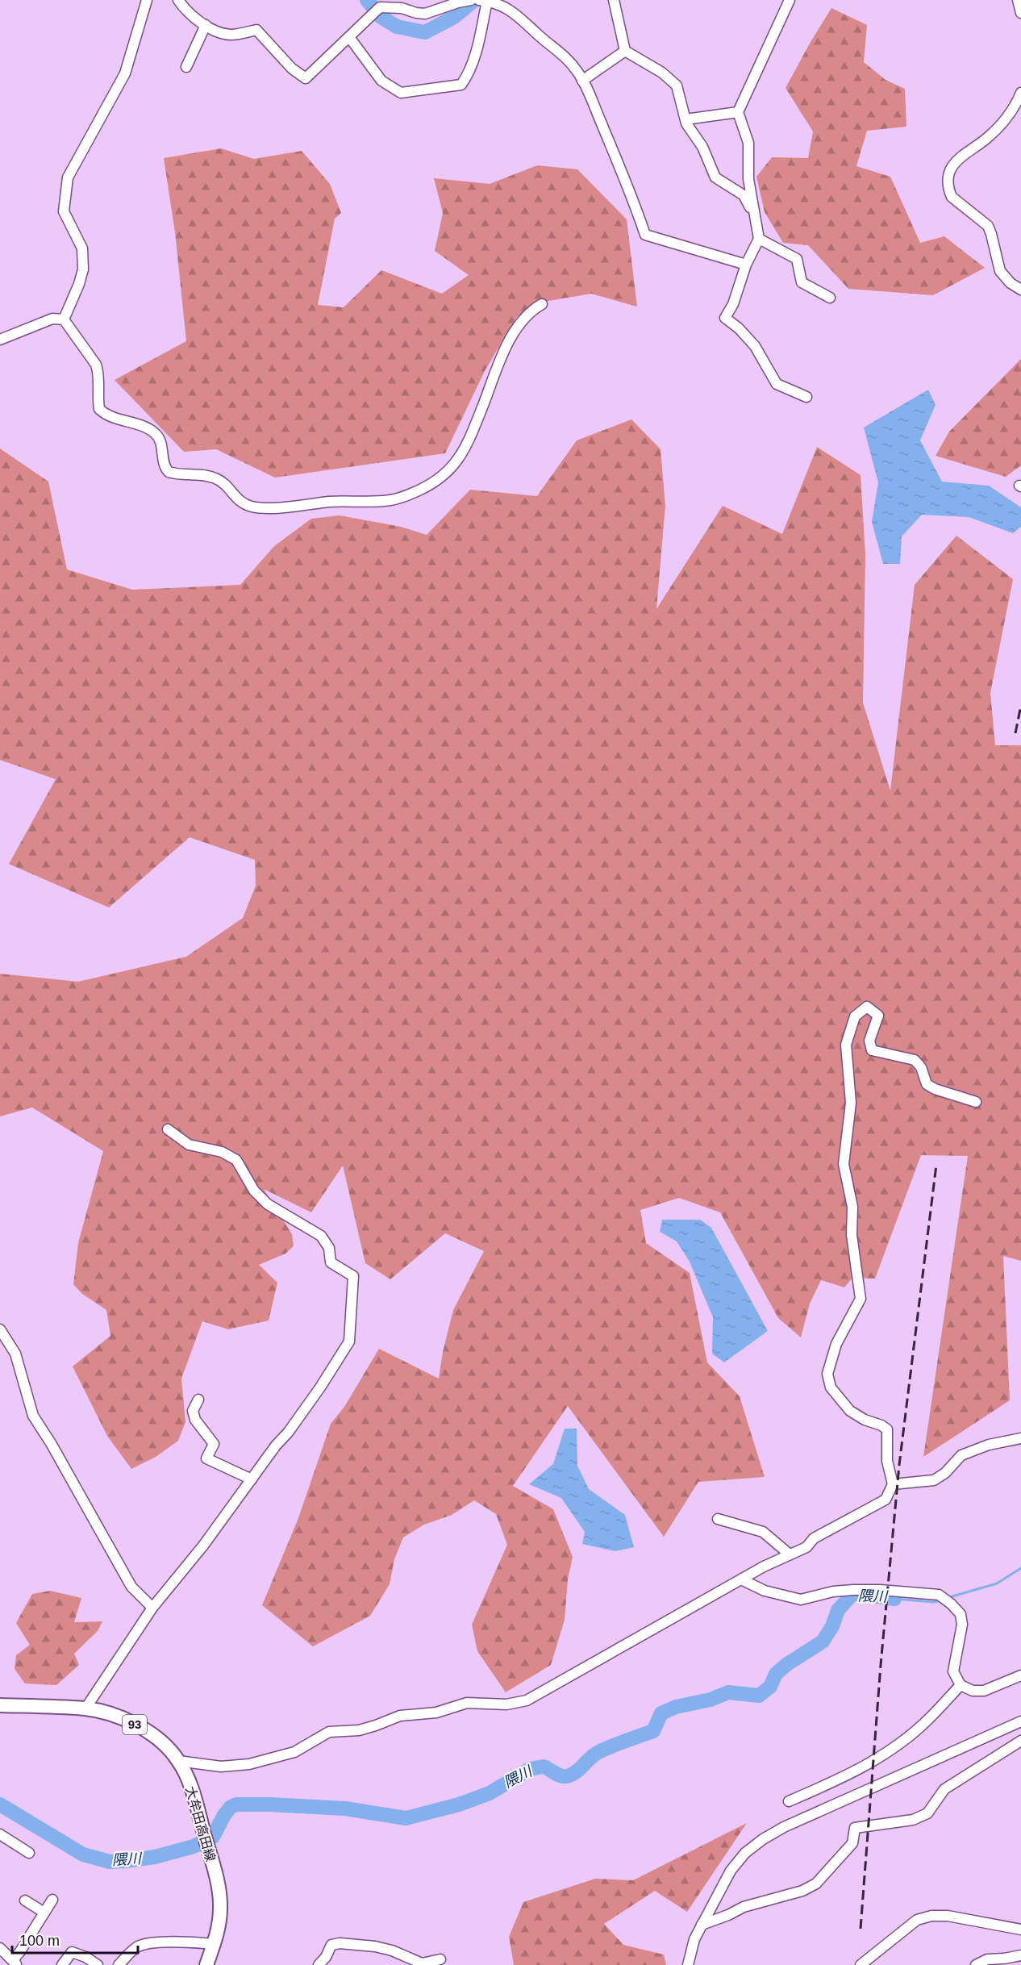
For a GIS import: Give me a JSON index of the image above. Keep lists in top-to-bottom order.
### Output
{
  "streets": {
    "main road": ["93", "大牟田高田線"]
  },
  "water": ["隈川"],
  "scale_bar": "100 m"
}
